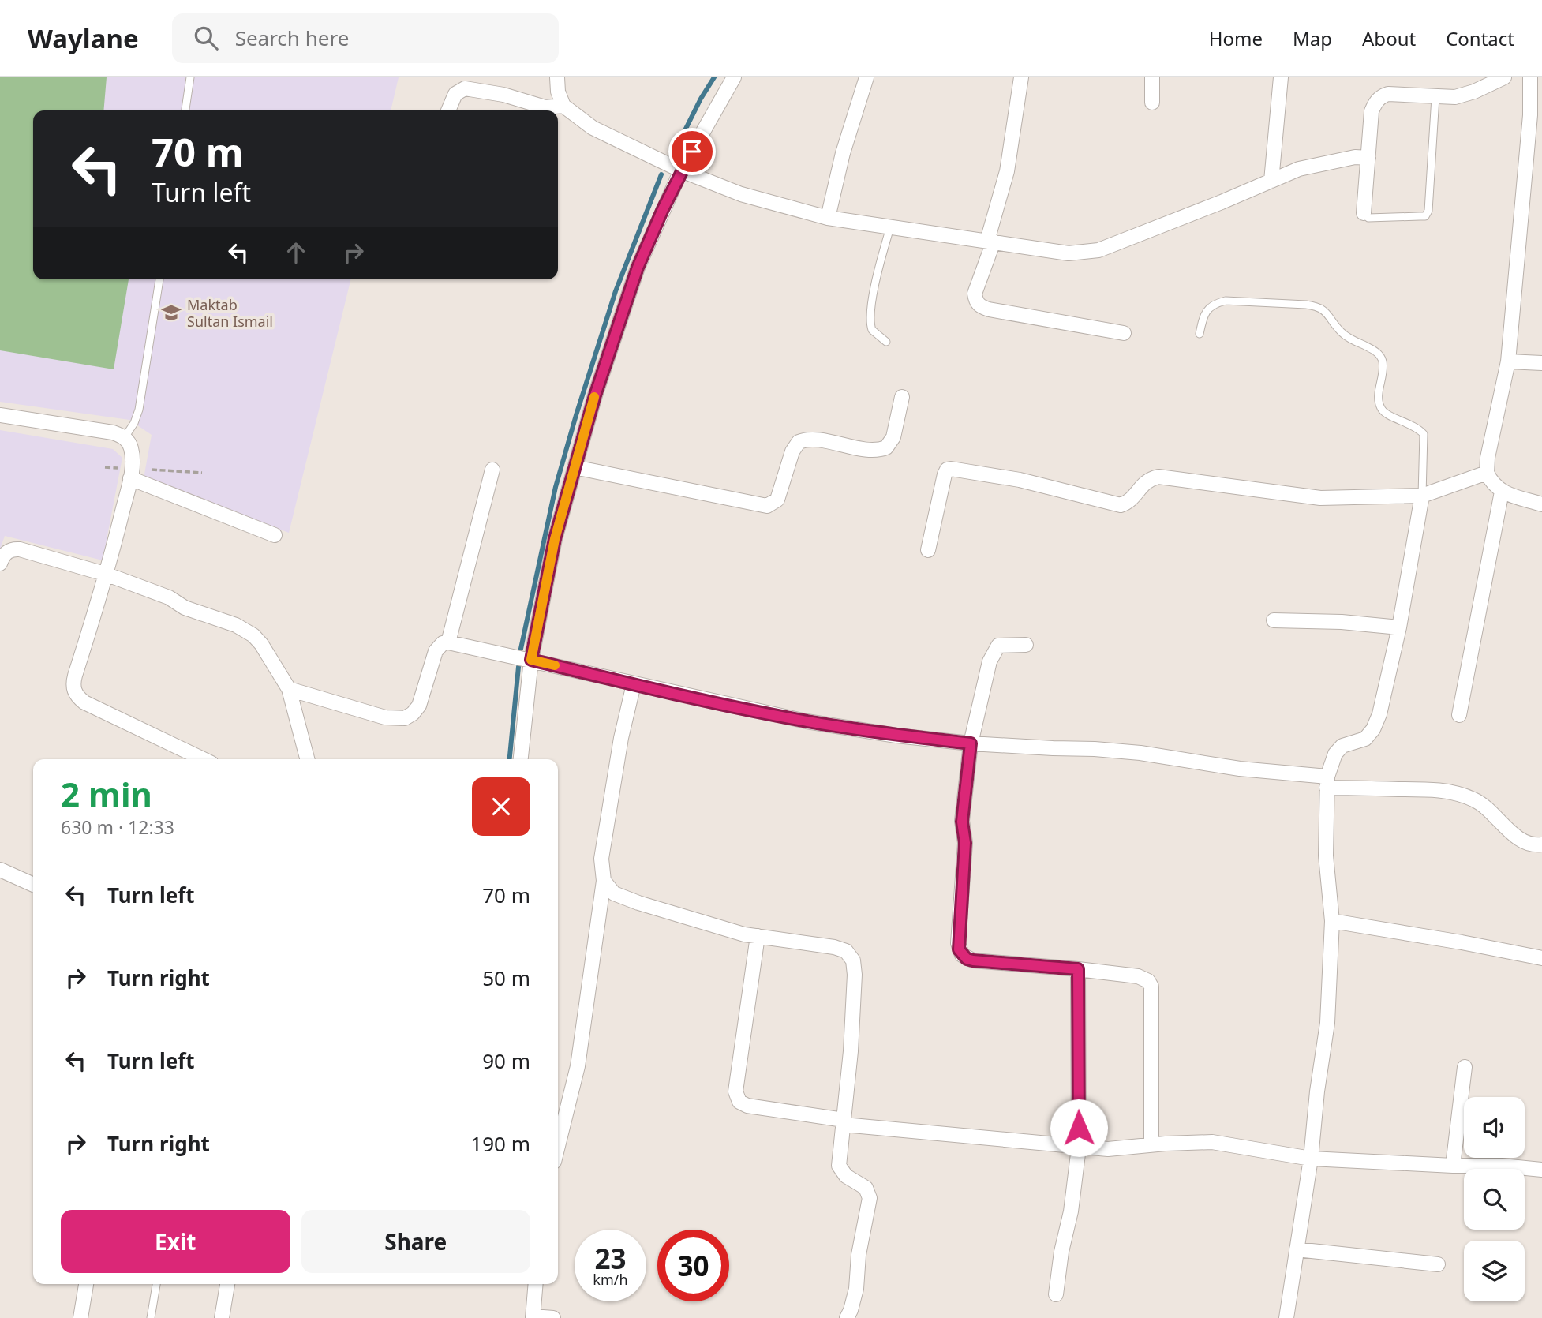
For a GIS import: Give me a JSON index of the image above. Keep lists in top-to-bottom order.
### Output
{
  "places": {
    "school or university": ["Maktab Sultan Ismail"]
  },
  "page": {
    "header": "Waylane",
    "search": "Search here",
    "nav": [
      "Home",
      "Map",
      "About",
      "Contact"
    ],
    "turn": ["70 m", "Turn left"],
    "heading": ["2 min", "630 m · 12:33"],
    "list": [
      {
        "name": "Turn left",
        "value": "70 m"
      },
      {
        "name": "Turn right",
        "value": "50 m"
      },
      {
        "name": "Turn left",
        "value": "90 m"
      },
      {
        "name": "Turn right",
        "value": "190 m"
      }
    ],
    "buttons": ["Exit", "Share"],
    "speed": "23 km/h",
    "limit": "30"
  }
}
